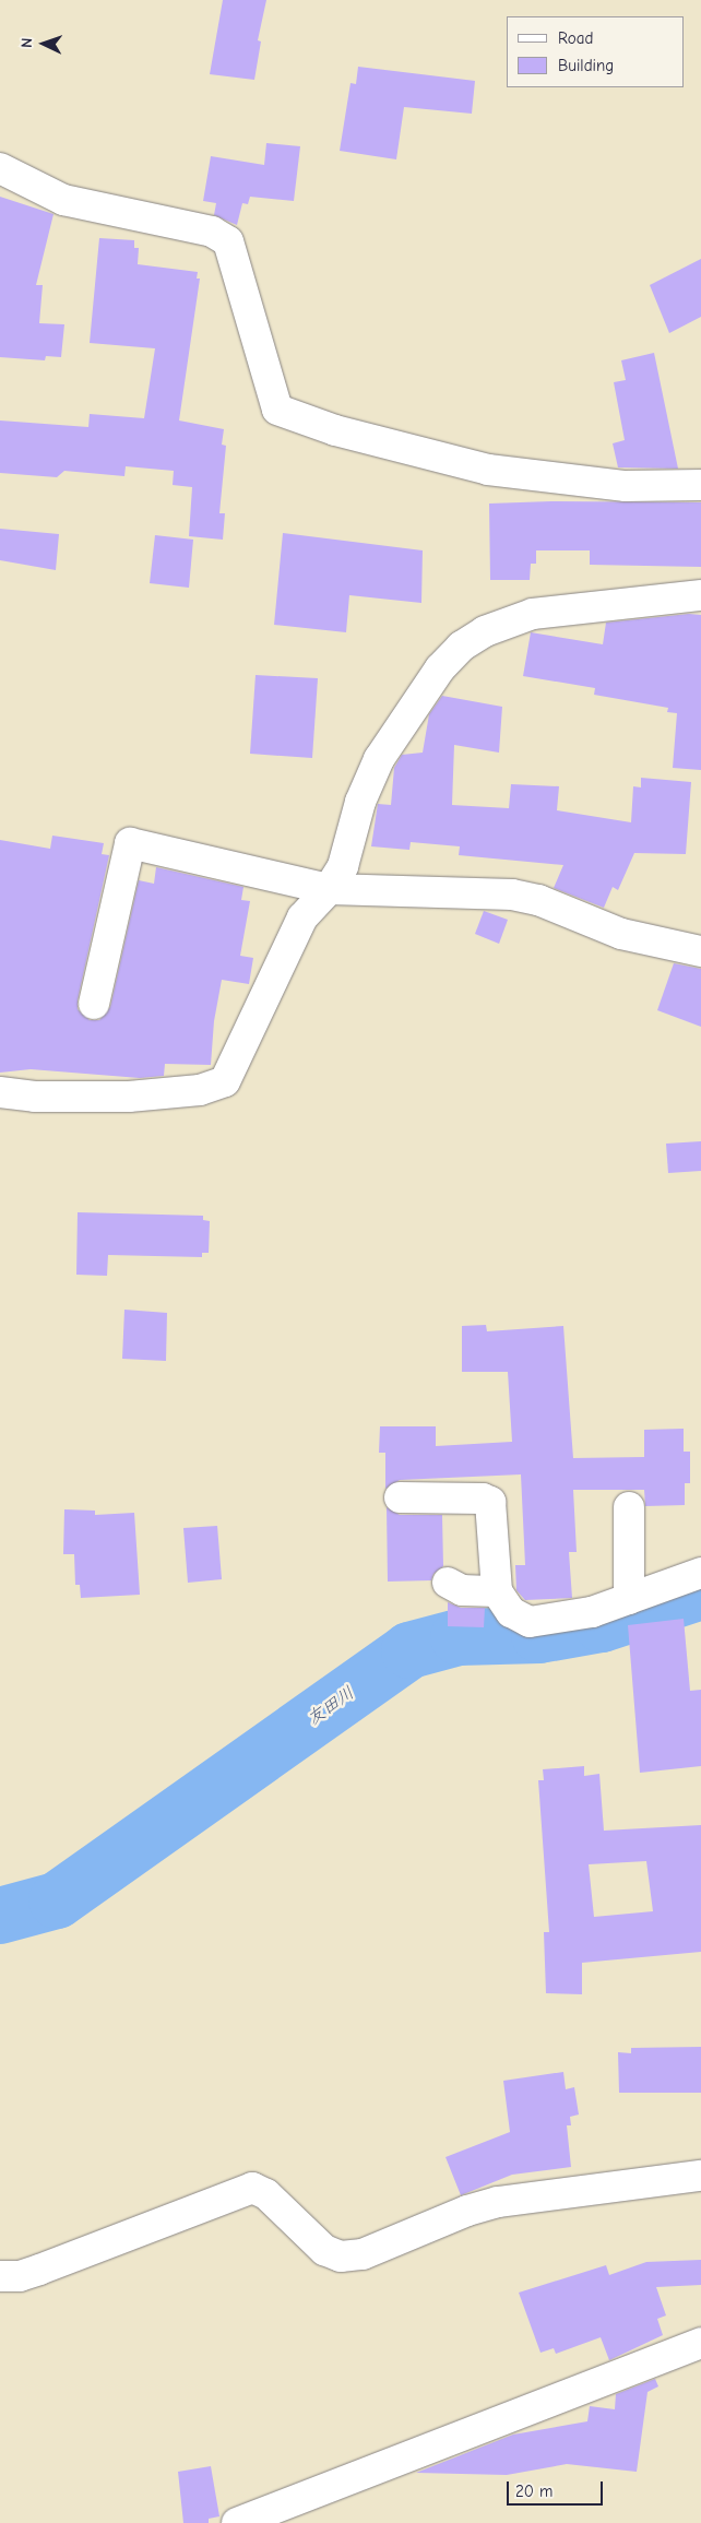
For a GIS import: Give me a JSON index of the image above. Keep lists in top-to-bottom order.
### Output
{
  "water": ["友田川"],
  "legend": ["Road", "Building"],
  "scale_bar": "20 m",
  "north": "left"
}
